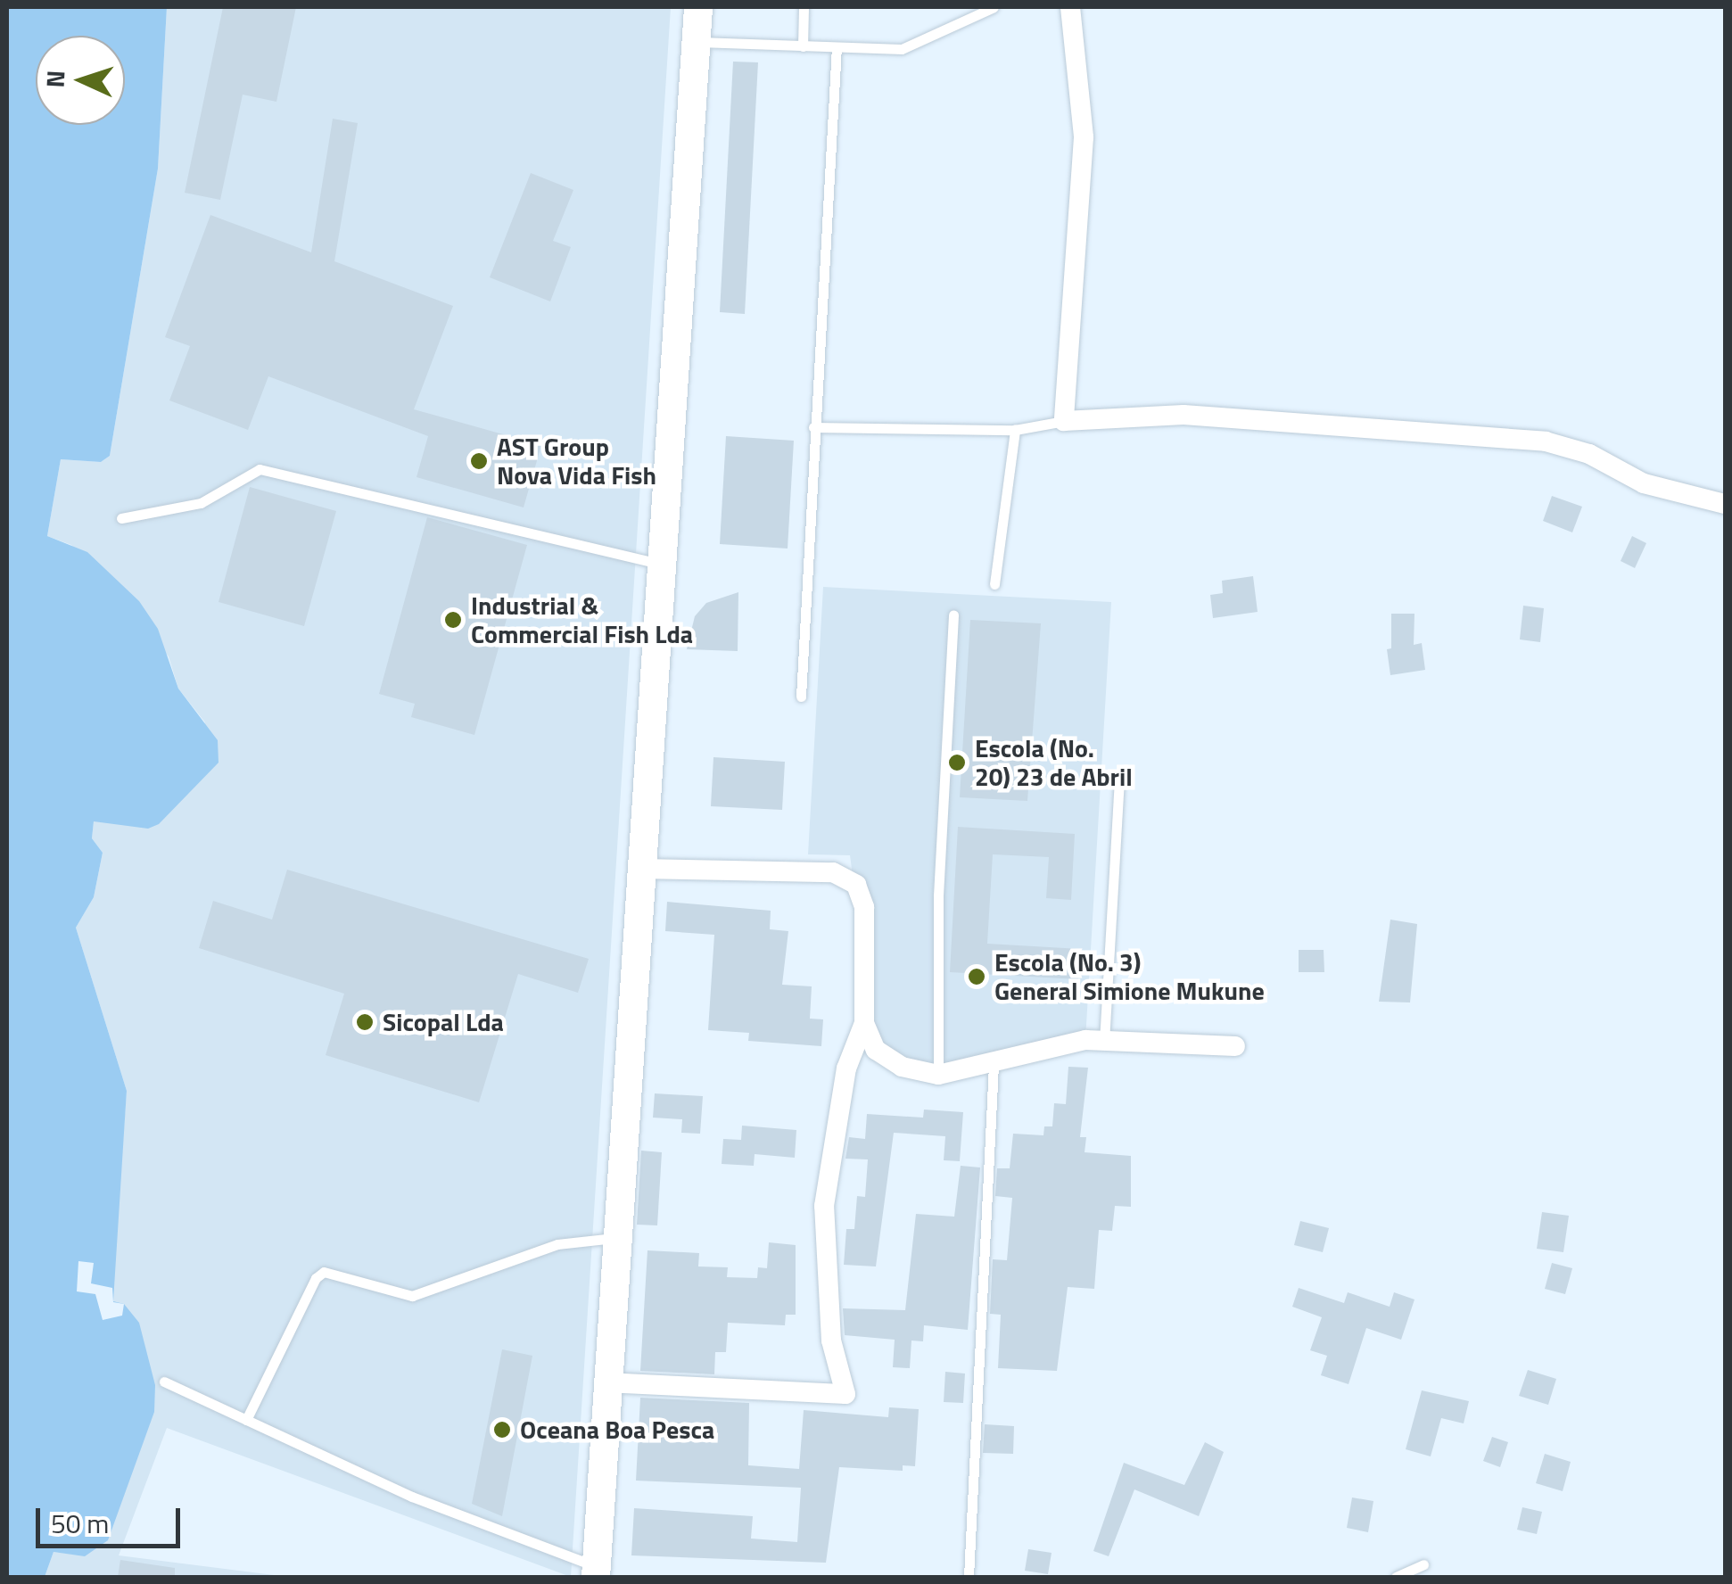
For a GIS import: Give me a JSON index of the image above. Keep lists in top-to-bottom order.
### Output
{
  "places": [
    "AST Group Nova Vida Fish",
    "Industrial & Commercial Fish Lda",
    "Escola (No. 20) 23 de Abril",
    "Escola (No. 3) General Simione Mukune",
    "Sicopal Lda",
    "Oceana Boa Pesca"
  ],
  "scale_bar": "50 m",
  "north": "left"
}
